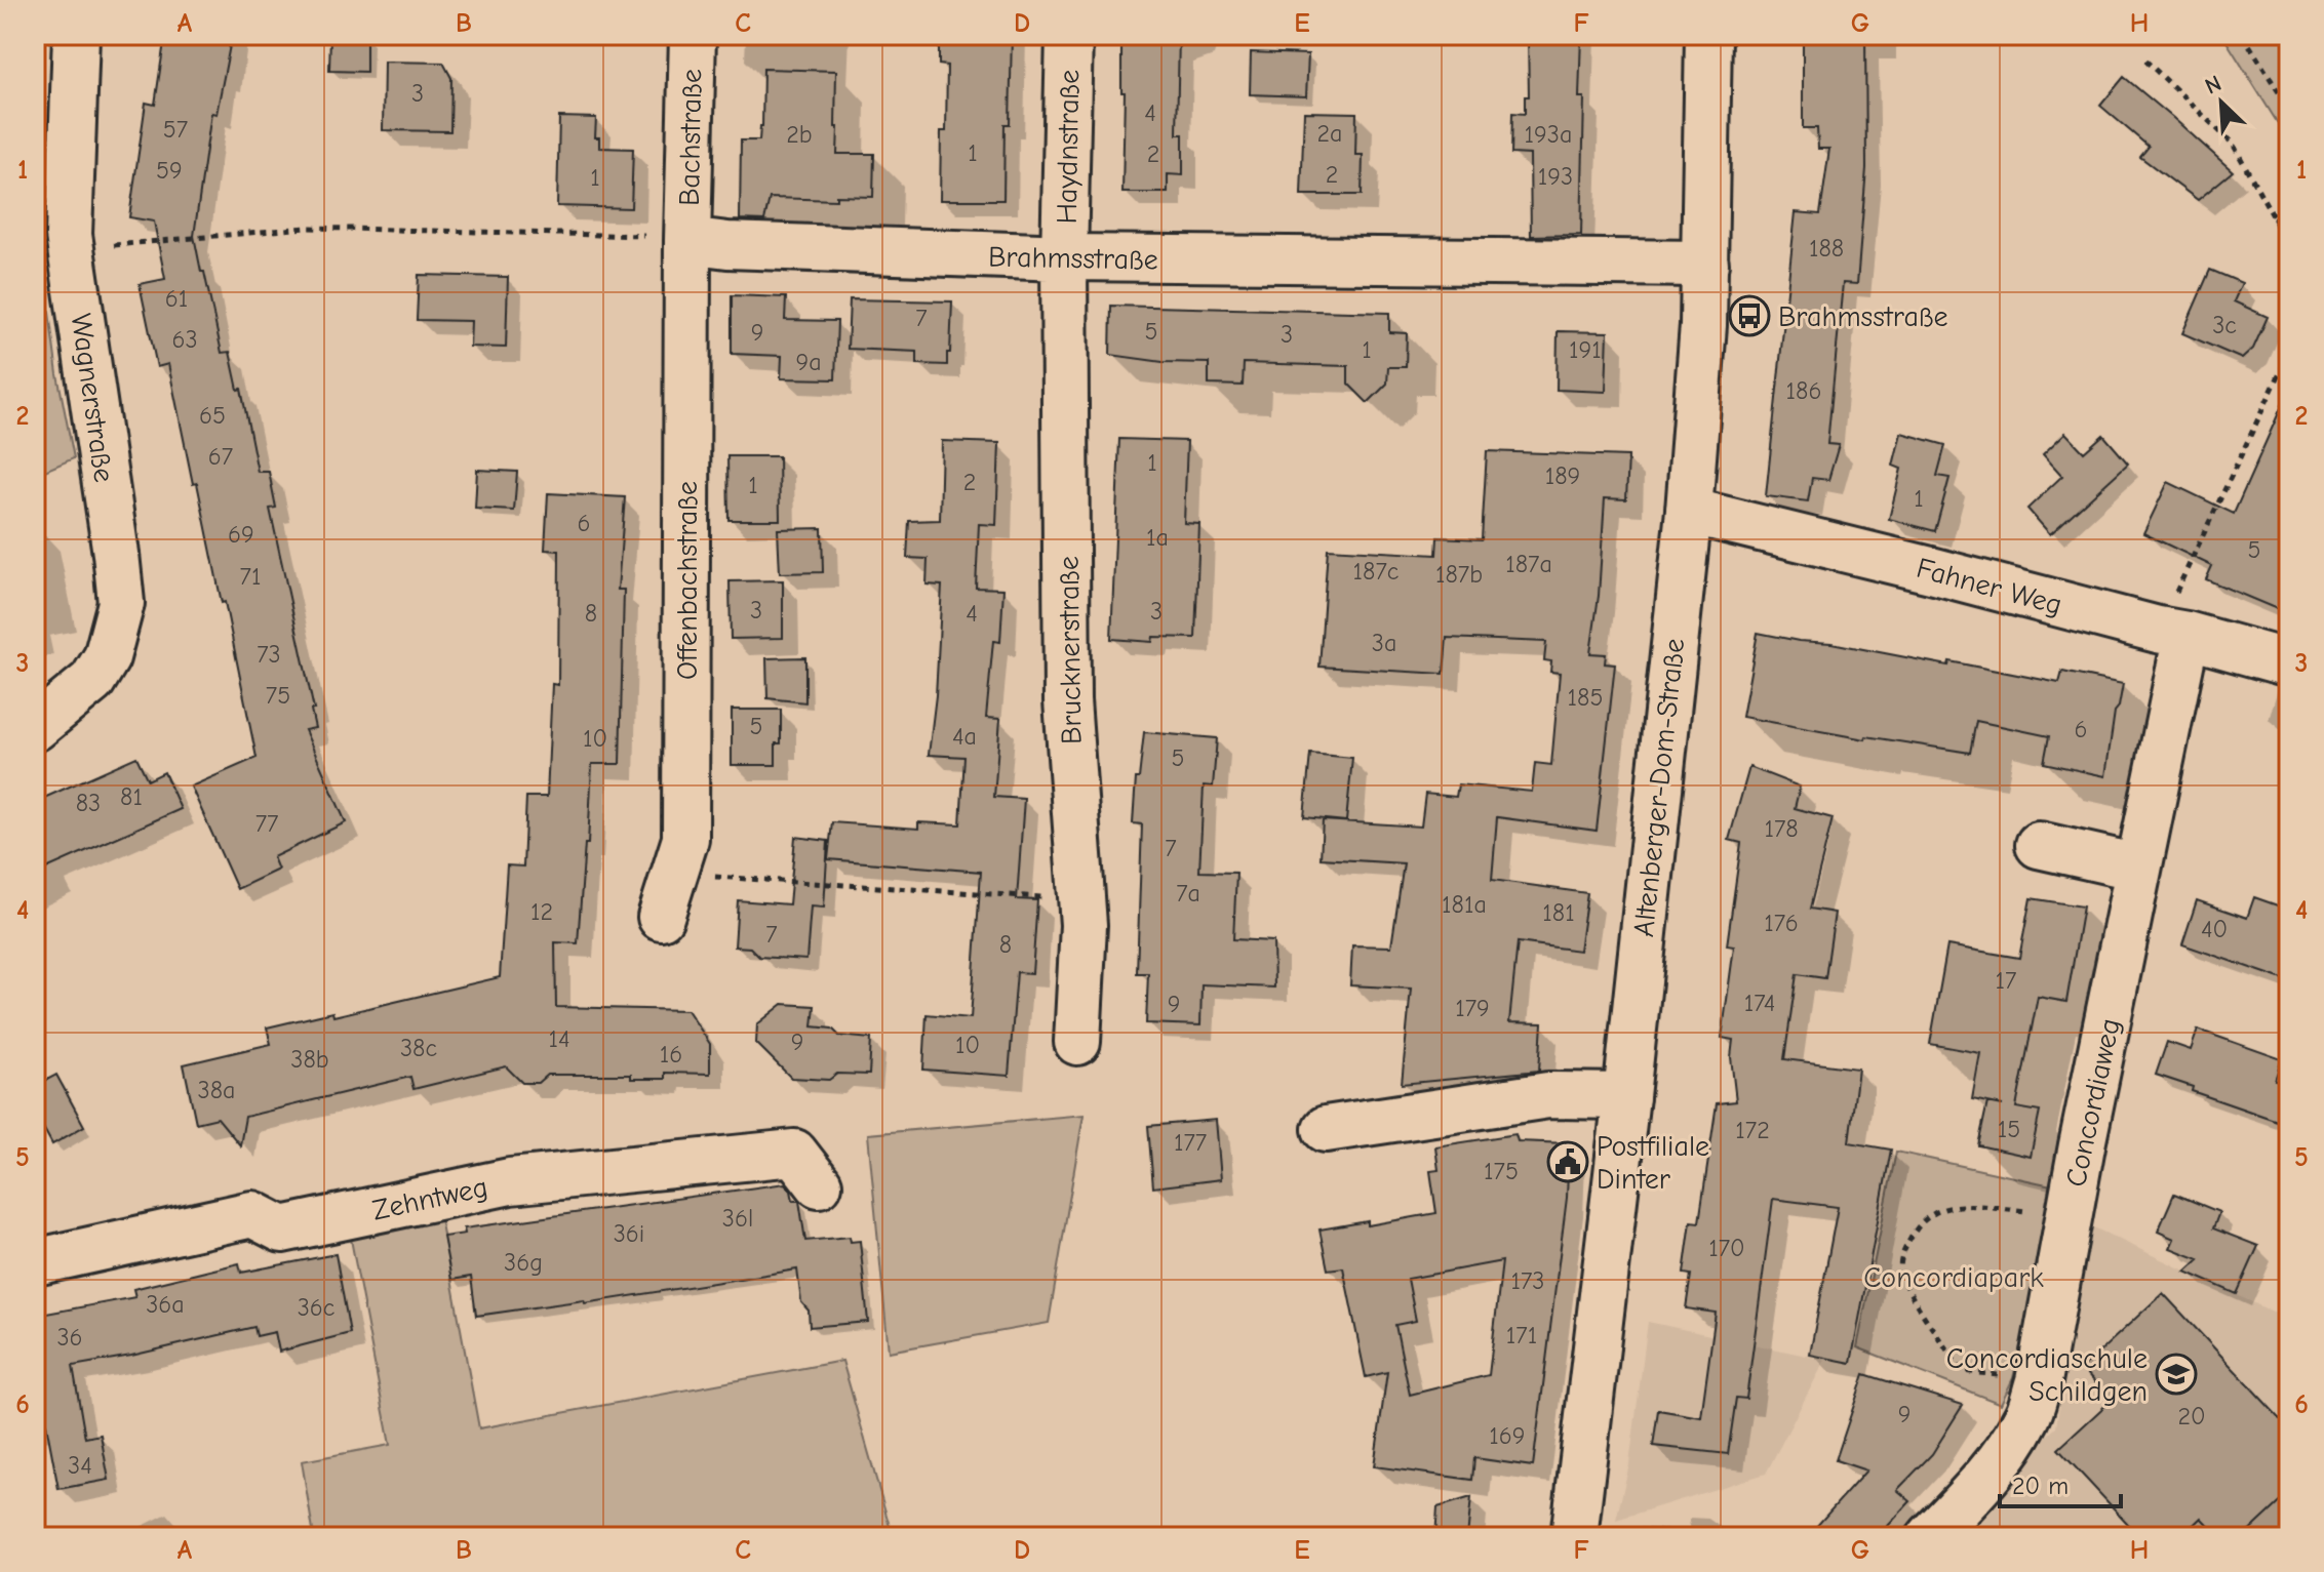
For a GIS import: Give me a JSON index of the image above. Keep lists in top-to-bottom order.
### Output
{
  "streets": {
    "street": [
      "Bachstraße",
      "Haydnstraße",
      "Brahmsstraße",
      "Wagnerstraße",
      "Offenbachstraße",
      "Fahner Weg",
      "Brucknerstraße",
      "Altenberger-Dom-Straße",
      "Concordiaweg",
      "Zehntweg"
    ]
  },
  "crossings": [
    ["Bachstraße", "Brahmsstraße"],
    ["Bachstraße", "Offenbachstraße"],
    ["Haydnstraße", "Brahmsstraße"],
    ["Haydnstraße", "Brucknerstraße"],
    ["Brahmsstraße", "Offenbachstraße"],
    ["Brahmsstraße", "Brucknerstraße"],
    ["Brahmsstraße", "Altenberger-Dom-Straße"],
    ["Fahner Weg", "Altenberger-Dom-Straße"],
    ["Fahner Weg", "Concordiaweg"]
  ],
  "parks": ["Concordiapark"],
  "places": {
    "bus stop": ["Brahmsstraße"],
    "public building": ["Postfiliale Dinter"],
    "school or university": ["Concordiaschule Schildgen"]
  },
  "house_numbers": [
    "3",
    "4",
    "57",
    "2a",
    "2b",
    "193a",
    "1",
    "2",
    "59",
    "2",
    "193",
    "1",
    "188",
    "61",
    "7",
    "3c",
    "5",
    "9",
    "3",
    "63",
    "1",
    "191",
    "9a",
    "186",
    "65",
    "67",
    "1",
    "189",
    "2",
    "1",
    "1",
    "6",
    "69",
    "1a",
    "5",
    "187a",
    "187c",
    "187b",
    "71",
    "3",
    "3",
    "8",
    "4",
    "3a",
    "73",
    "75",
    "185",
    "5",
    "6",
    "4a",
    "10",
    "5",
    "81",
    "83",
    "77",
    "178",
    "7",
    "7a",
    "181a",
    "12",
    "181",
    "176",
    "40",
    "7",
    "8",
    "17",
    "174",
    "9",
    "179",
    "14",
    "9",
    "10",
    "38c",
    "16",
    "38b",
    "38a",
    "15",
    "172",
    "177",
    "175",
    "36l",
    "36i",
    "170",
    "36g",
    "173",
    "36a",
    "36c",
    "171",
    "36",
    "9",
    "20",
    "169",
    "34"
  ],
  "scale_bar": "20 m",
  "north": "top left",
  "grid": {
    "columns": [
      "A",
      "B",
      "C",
      "D",
      "E",
      "F",
      "G",
      "H"
    ],
    "rows": [
      "1",
      "2",
      "3",
      "4",
      "5",
      "6"
    ]
  }
}
